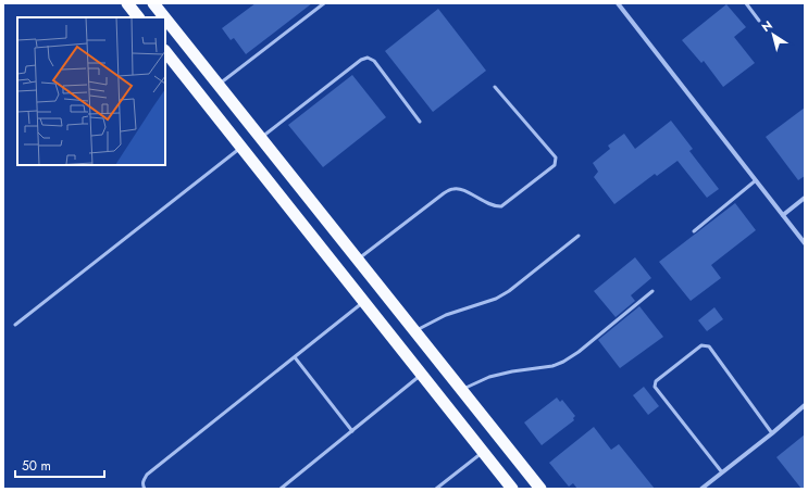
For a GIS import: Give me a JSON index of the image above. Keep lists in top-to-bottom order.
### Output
{
  "scale_bar": "50 m",
  "north": "top left"
}
